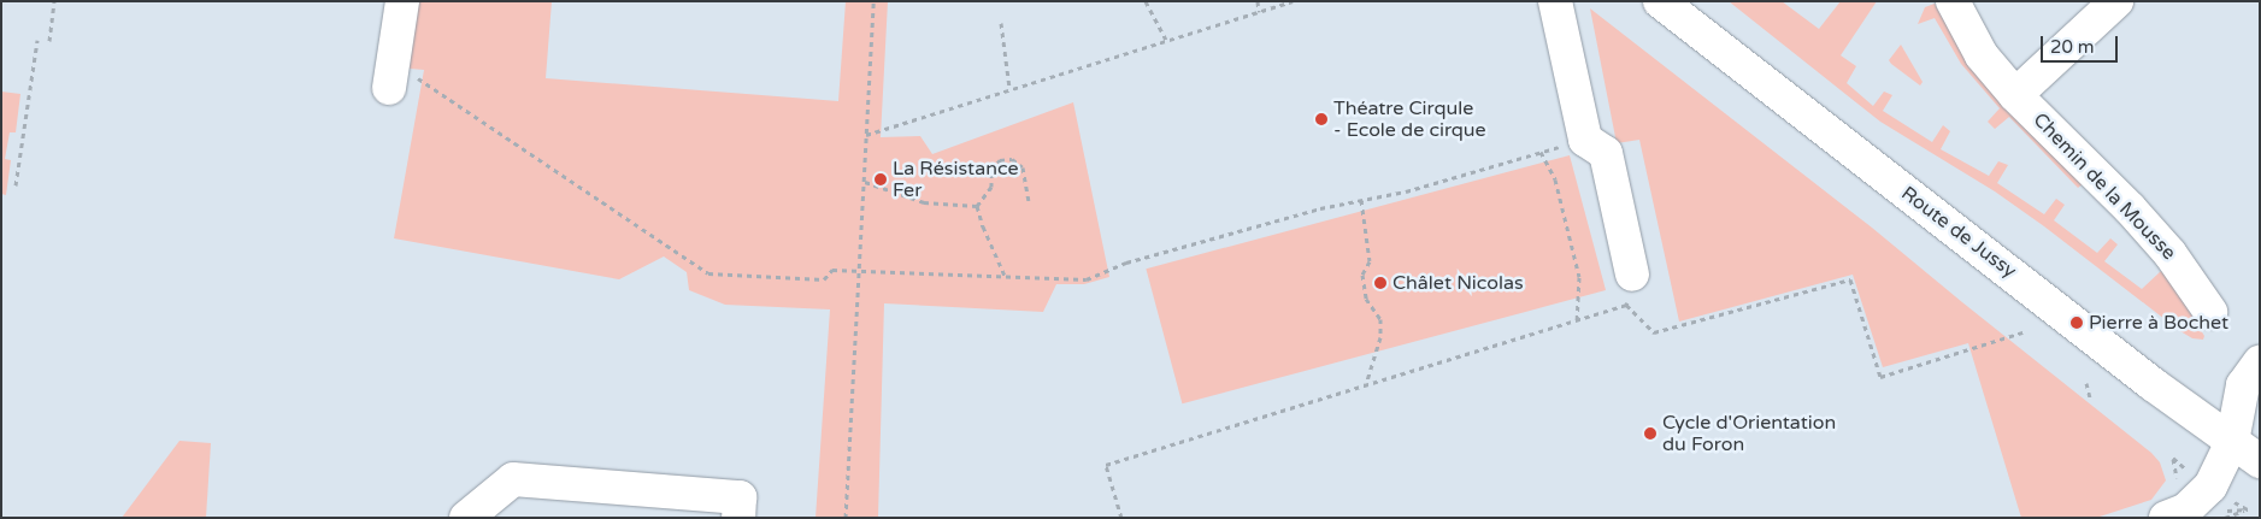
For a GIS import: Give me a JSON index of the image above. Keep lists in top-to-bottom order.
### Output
{
  "streets": {
    "main road": ["Chemin de la Mousse", "Route de Jussy"]
  },
  "places": [
    "Théatre Cirqule - Ecole de cirque",
    "La Résistance Fer",
    "Châlet Nicolas",
    "Pierre à Bochet",
    "Cycle d'Orientation du Foron"
  ],
  "scale_bar": "20 m"
}
